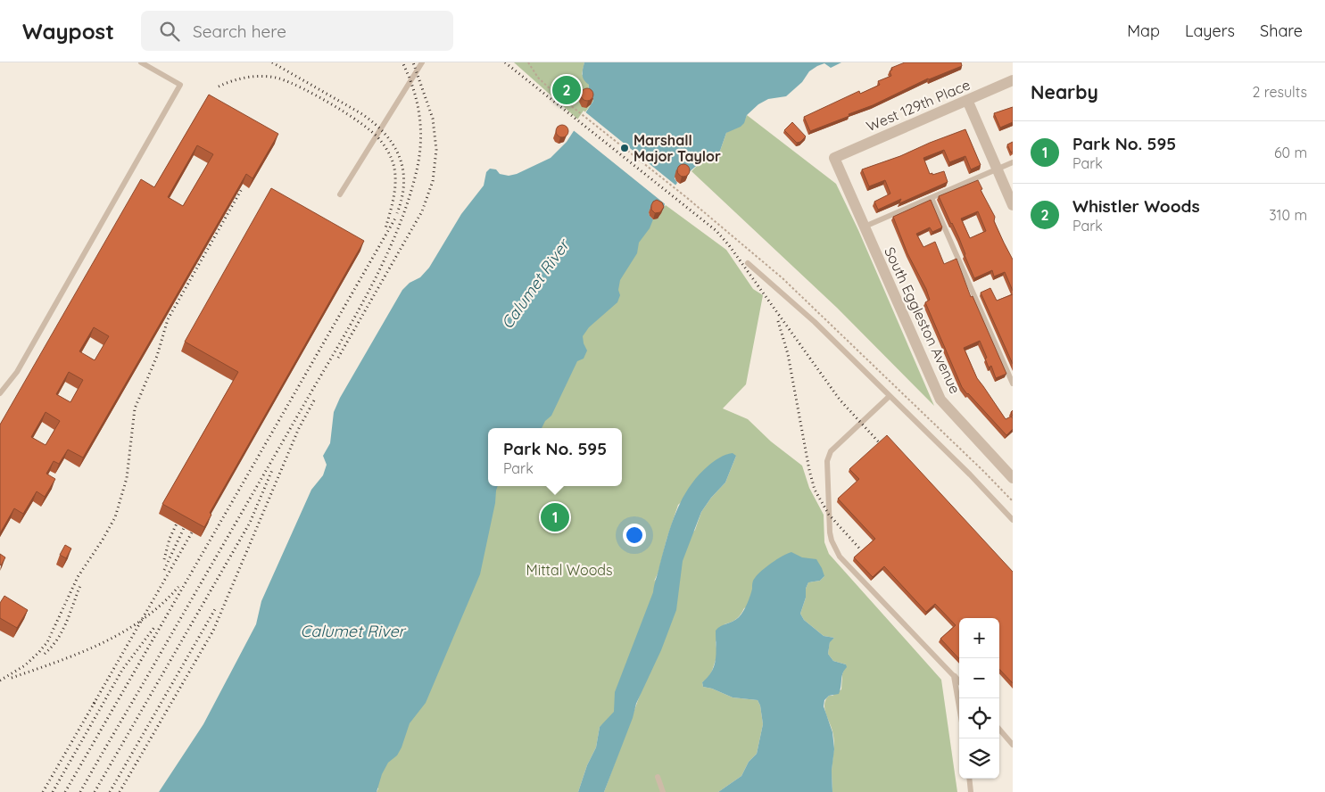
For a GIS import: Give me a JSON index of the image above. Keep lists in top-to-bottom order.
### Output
{
  "streets": {
    "street": ["West 129th Place", "South Eggleston Avenue"]
  },
  "crossings": [
    ["West 129th Place", "South Eggleston Avenue"]
  ],
  "water": ["Calumet River"],
  "parks": ["Mittal Woods"],
  "places": ["Marshall Major Taylor"],
  "page": {
    "header": "Waypost",
    "search": "Search here",
    "nav": ["Map", "Layers", "Share"],
    "heading": ["Nearby", "2 results"],
    "pins": ["2", "1"],
    "list": [
      {
        "mark": "1",
        "name": "Park No. 595",
        "note": "Park",
        "value": "60 m"
      },
      {
        "mark": "2",
        "name": "Whistler Woods",
        "note": "Park",
        "value": "310 m"
      }
    ],
    "popup": ["Park No. 595", "Park"],
    "map_buttons": ["+", "−"]
  }
}
